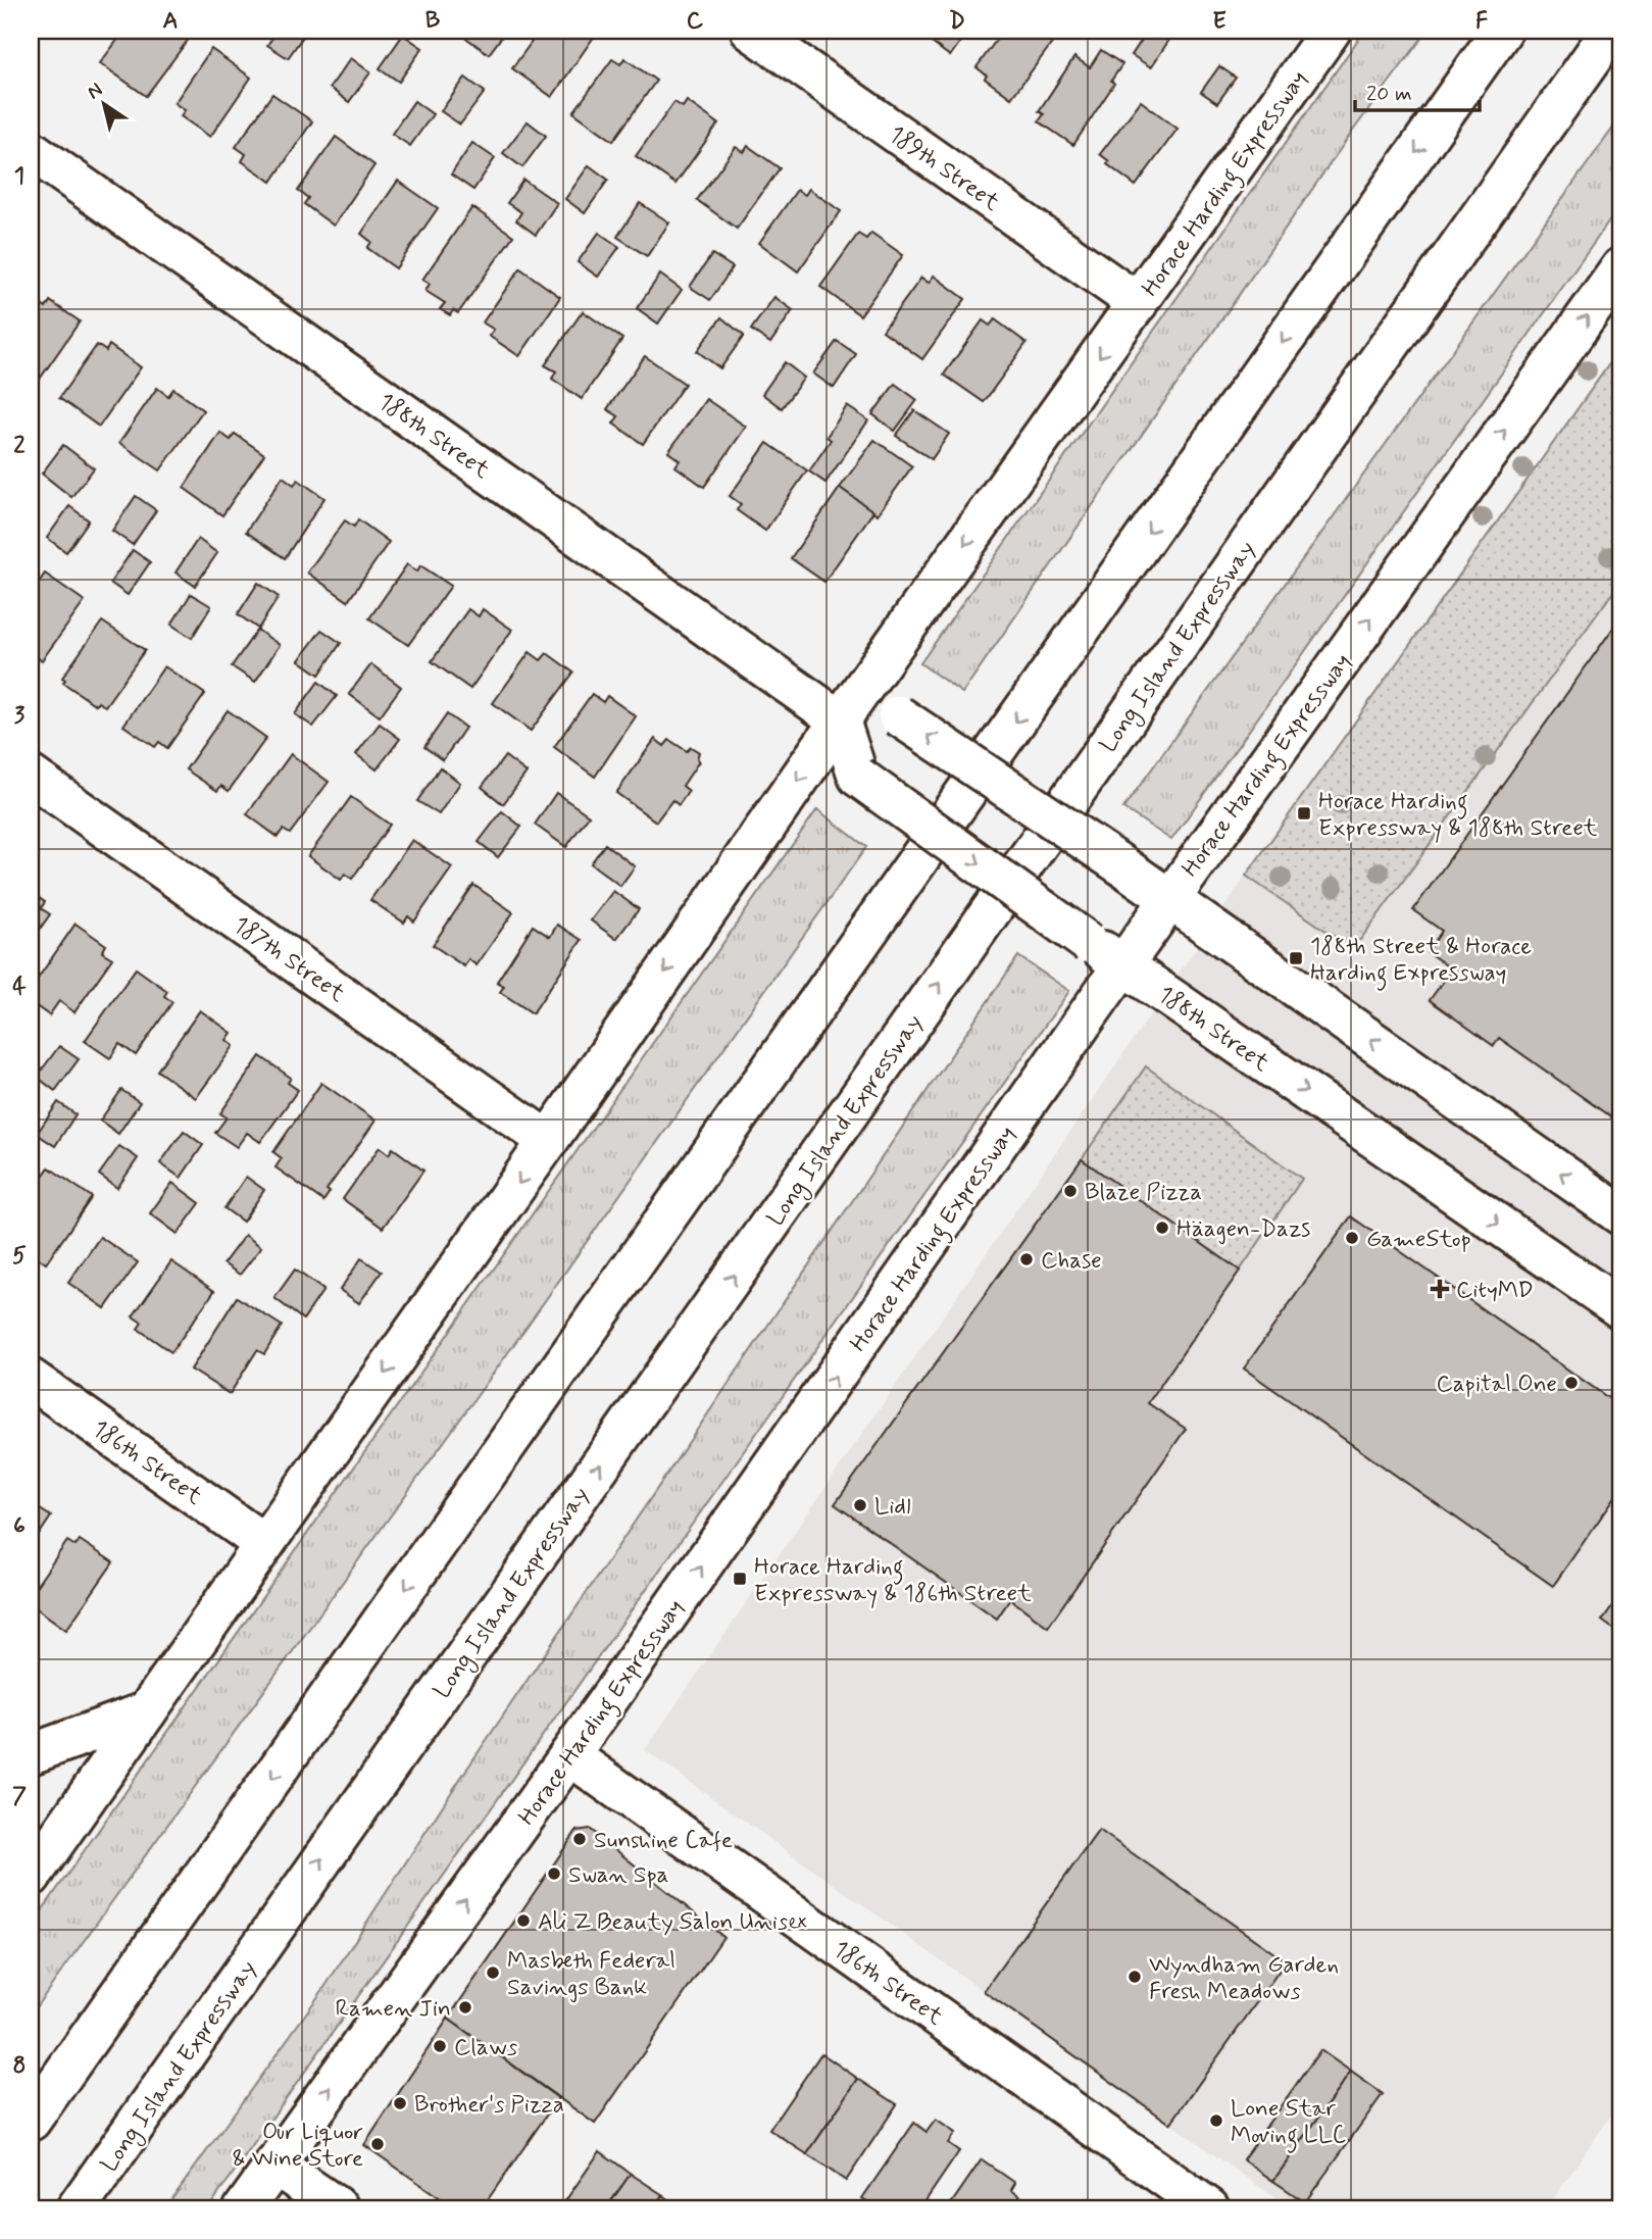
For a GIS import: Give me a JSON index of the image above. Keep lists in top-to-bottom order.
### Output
{
  "streets": {
    "main road": [
      "189th Street",
      "Horace Harding Expressway",
      "188th Street",
      "Long Island Expressway",
      "187th Street",
      "186th Street"
    ]
  },
  "crossings": [
    ["189th Street", "Horace Harding Expressway"],
    ["Horace Harding Expressway", "188th Street"],
    ["Horace Harding Expressway", "187th Street"],
    ["Horace Harding Expressway", "186th Street"]
  ],
  "places": {
    "transit": ["Horace Harding Expressway & 188th Street", "188th Street & Horace Harding Expressway", "Horace Harding Expressway & 186th Street"],
    "other": [
      "Blaze Pizza",
      "Häagen-Dazs",
      "GameStop",
      "Chase",
      "Capital One",
      "Lidl",
      "Sunshine Cafe",
      "Swan Spa",
      "Ali Z Beauty Salon Unisex",
      "Masbeth Federal Savings Bank",
      "Wyndham Garden Fresh Meadows",
      "Ramen Jin",
      "Claws",
      "Brother's Pizza",
      "Lone Star Moving LLC",
      "Our Liquor & Wine Store"
    ],
    "health": ["CityMD"]
  },
  "scale_bar": "20 m",
  "north": "top left",
  "grid": {
    "columns": [
      "A",
      "B",
      "C",
      "D",
      "E",
      "F"
    ],
    "rows": [
      "1",
      "2",
      "3",
      "4",
      "5",
      "6",
      "7",
      "8"
    ]
  }
}
